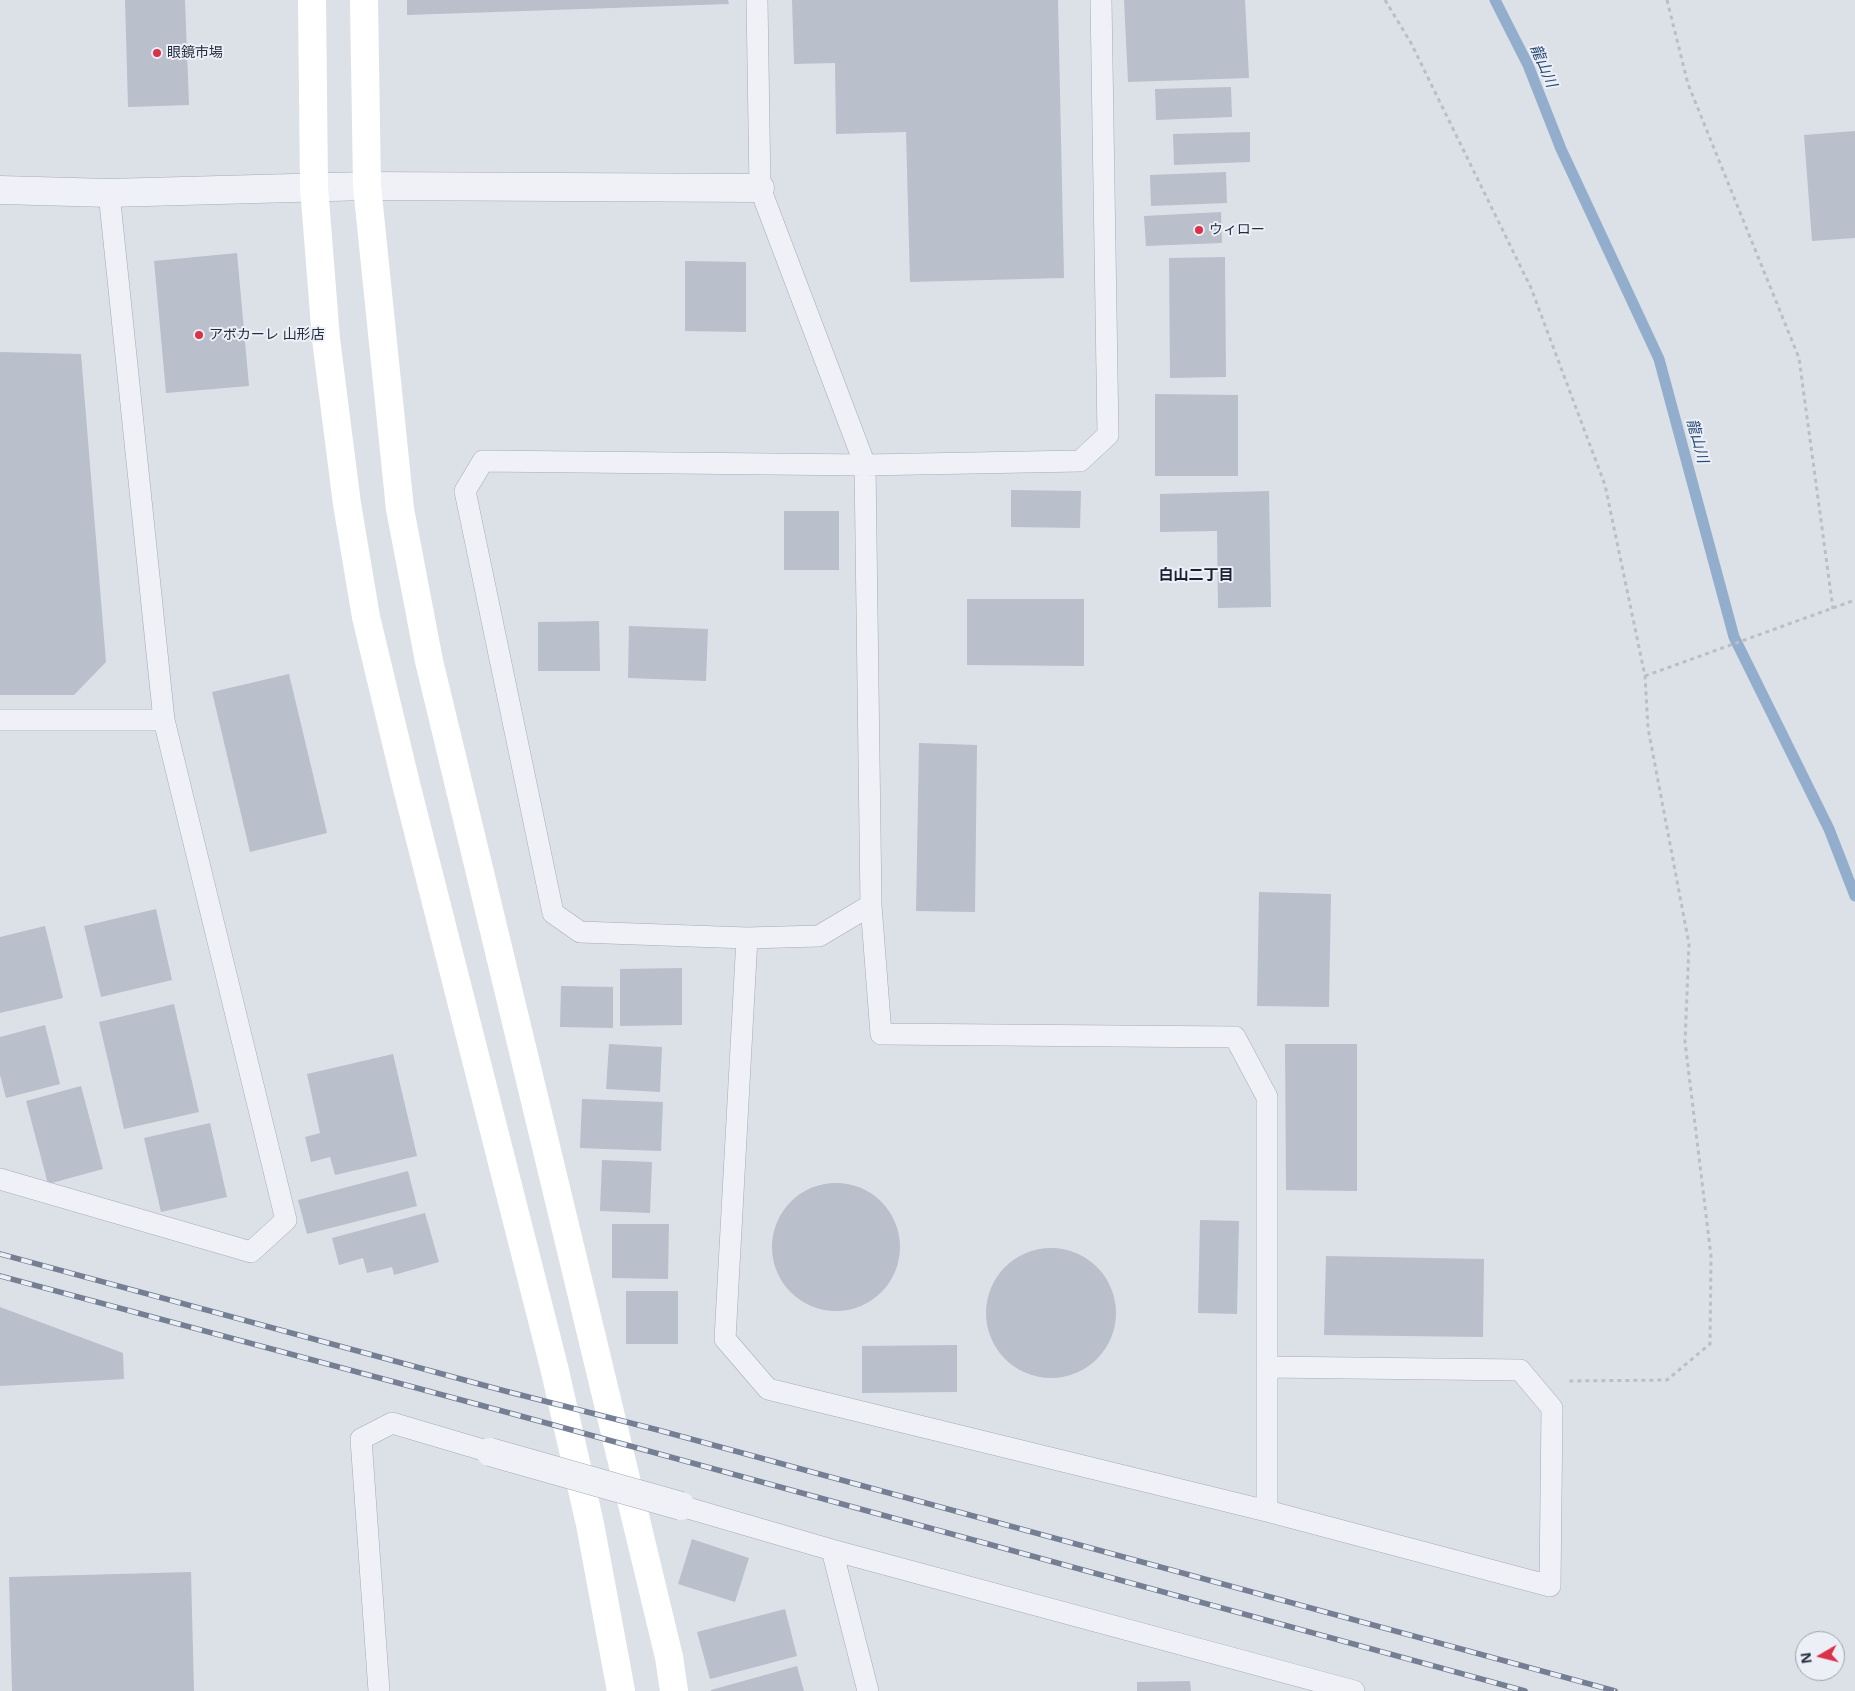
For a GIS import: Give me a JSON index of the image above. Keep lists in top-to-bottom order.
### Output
{
  "districts": ["白山二丁目"],
  "water": ["龍山川"],
  "places": ["眼鏡市場", "ウィロー", "アボカーレ 山形店"],
  "north": "left"
}
